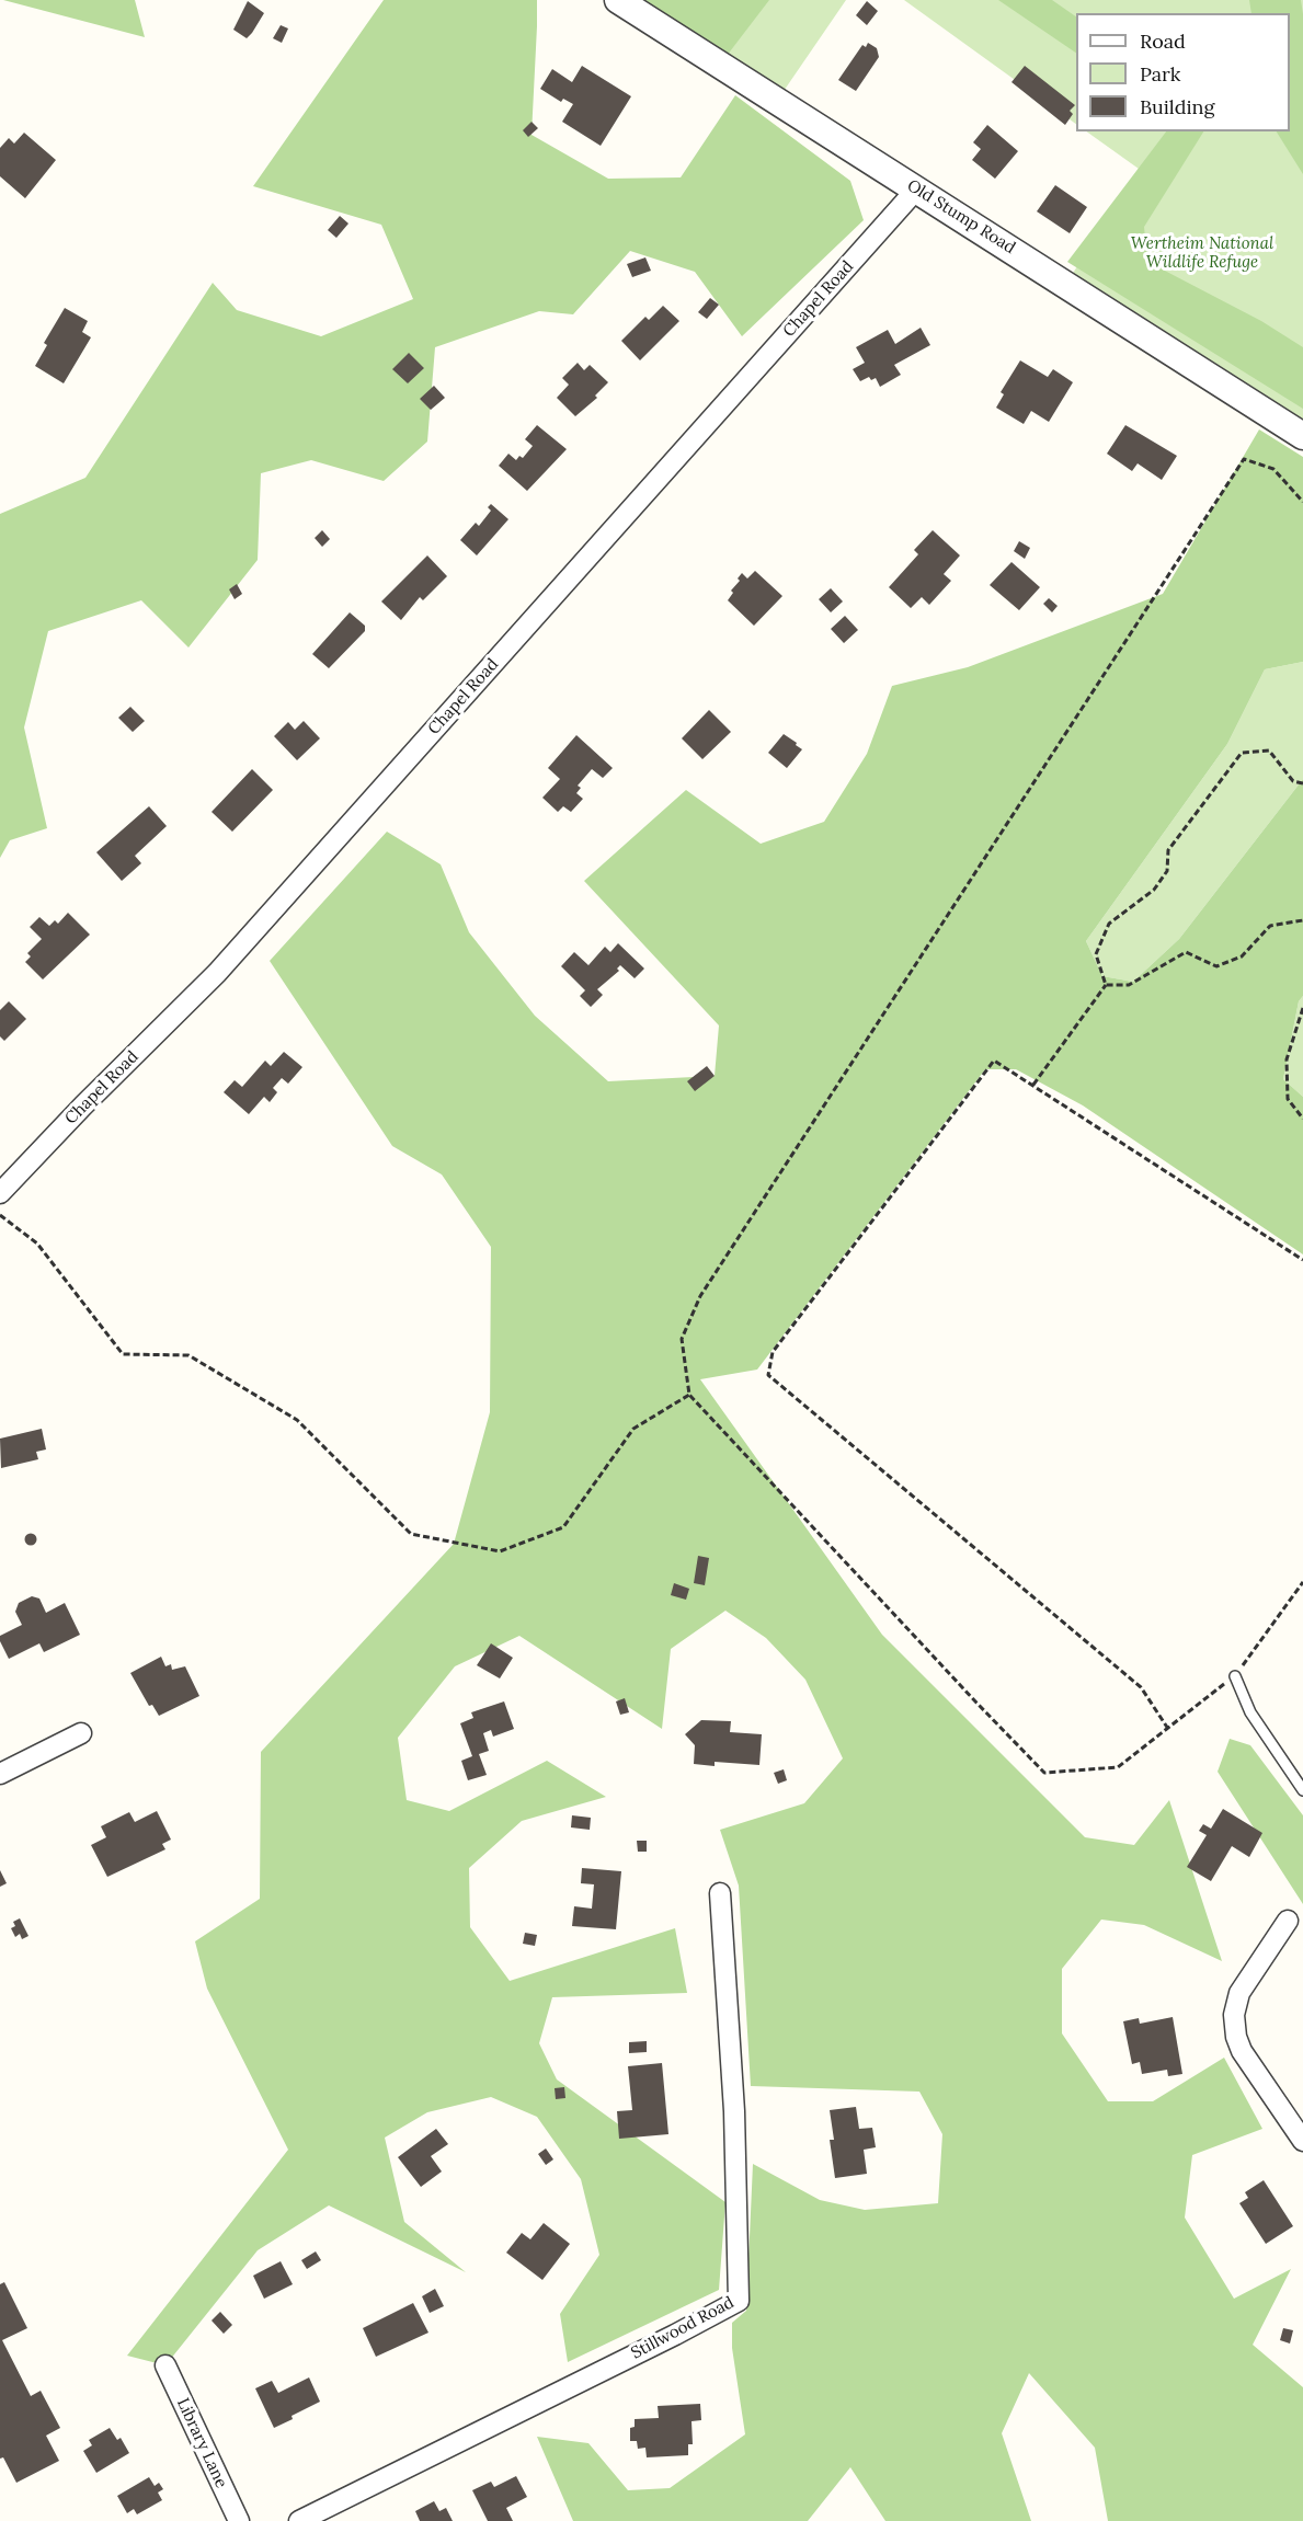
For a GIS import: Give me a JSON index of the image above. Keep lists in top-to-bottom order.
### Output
{
  "streets": {
    "street": [
      "Old Stump Road",
      "Chapel Road",
      "Stillwood Road",
      "Library Lane"
    ]
  },
  "crossings": [
    ["Old Stump Road", "Chapel Road"]
  ],
  "parks": ["Wertheim National Wildlife Refuge"],
  "legend": ["Road", "Park", "Building"]
}
